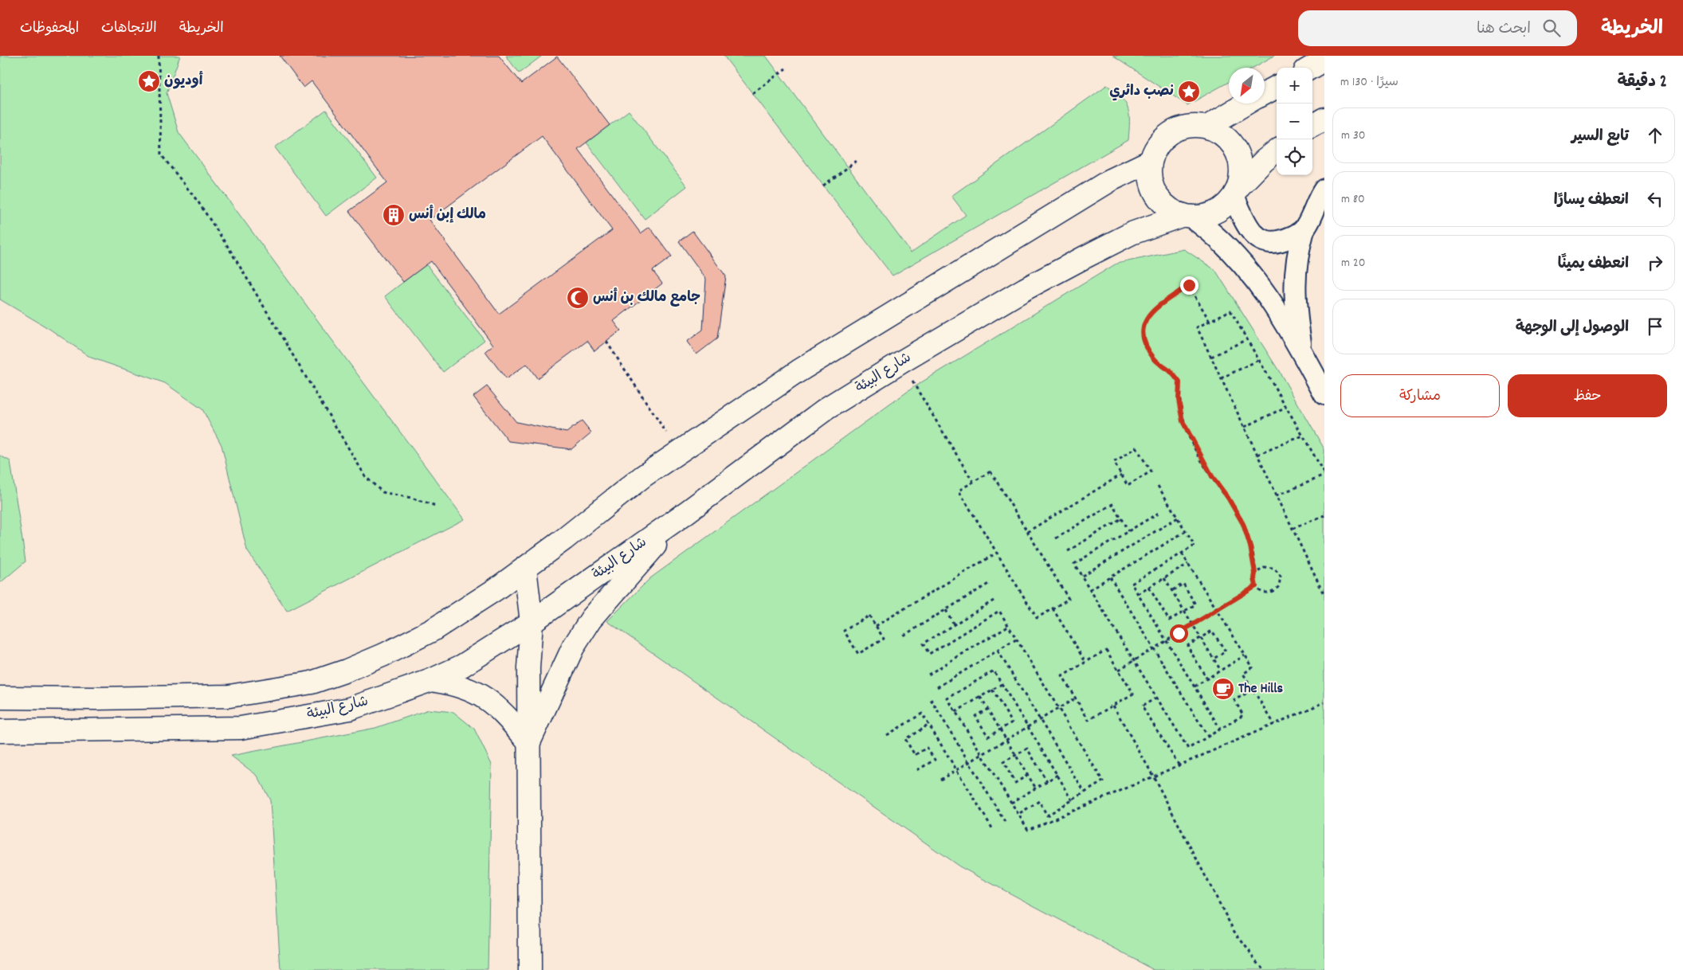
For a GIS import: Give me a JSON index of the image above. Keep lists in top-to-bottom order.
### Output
{
  "streets": {
    "main road": ["شارع البيئة"]
  },
  "places": {
    "place": ["أوديون", "نصب دائري"],
    "building": ["مالك إبن أنس"],
    "mosque": ["جامع مالك بن أنس"],
    "cafe": ["The Hills"]
  },
  "north": "bottom left",
  "page": {
    "header": "الخريطة",
    "search": "ابحث هنا",
    "nav": ["الخريطة", "الاتجاهات", "المحفوظات"],
    "heading": ["2 دقيقة", "سيرًا · 130 m"],
    "map_buttons": ["+", "−"],
    "list": [
      ["تابع السير", "30 m"],
      ["انعطف يسارًا", "80 m"],
      ["انعطف يمينًا", "20 m"],
      "الوصول إلى الوجهة"
    ],
    "buttons": ["حفظ", "مشاركة"]
  }
}
